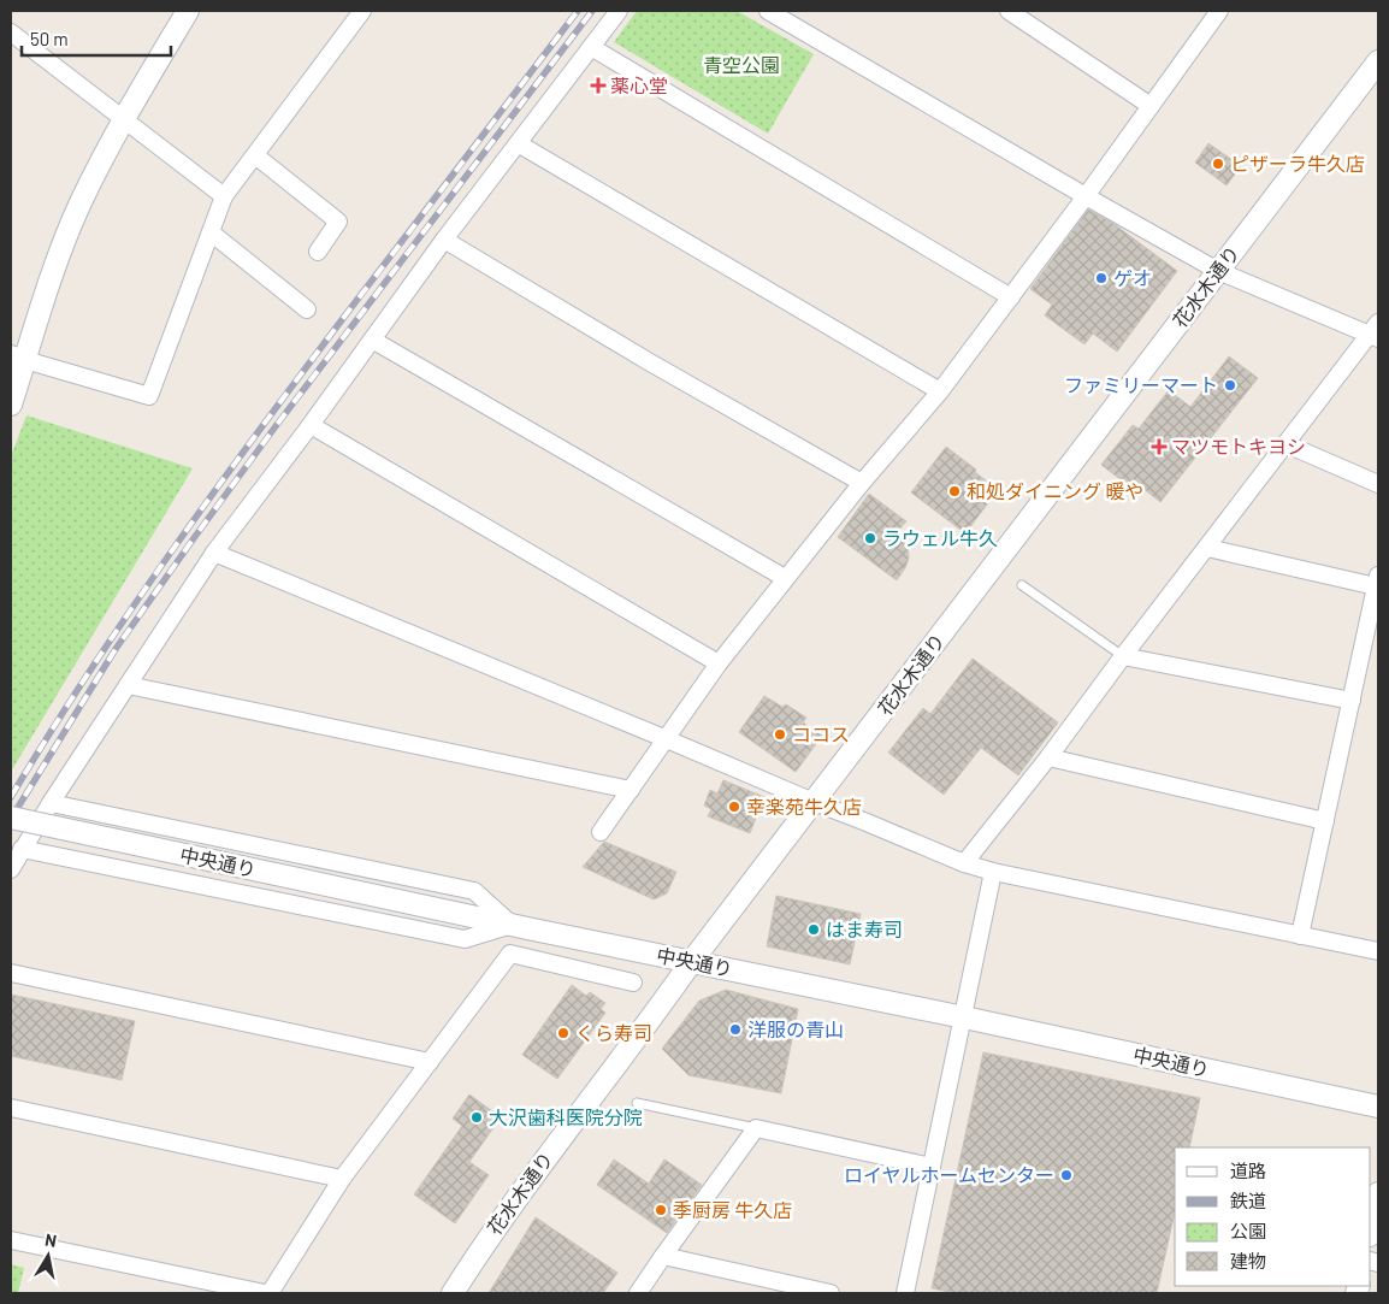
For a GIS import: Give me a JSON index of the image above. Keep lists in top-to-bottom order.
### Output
{
  "streets": {
    "street": ["花水木通り", "中央通り"]
  },
  "crossings": [
    ["花水木通り", "中央通り"]
  ],
  "parks": ["青空公園"],
  "places": {
    "health": ["薬心堂", "マツモトキヨシ"],
    "other": [
      "ピザーラ牛久店",
      "ゲオ",
      "ファミリーマート",
      "和処ダイニング 暖や",
      "ラウェル牛久",
      "ココス",
      "幸楽苑牛久店",
      "はま寿司",
      "洋服の青山",
      "くら寿司",
      "大沢歯科医院分院",
      "ロイヤルホームセンター",
      "季厨房 牛久店"
    ]
  },
  "legend": [
    "道路",
    "鉄道",
    "公園",
    "建物"
  ],
  "scale_bar": "50 m",
  "north": "top"
}
